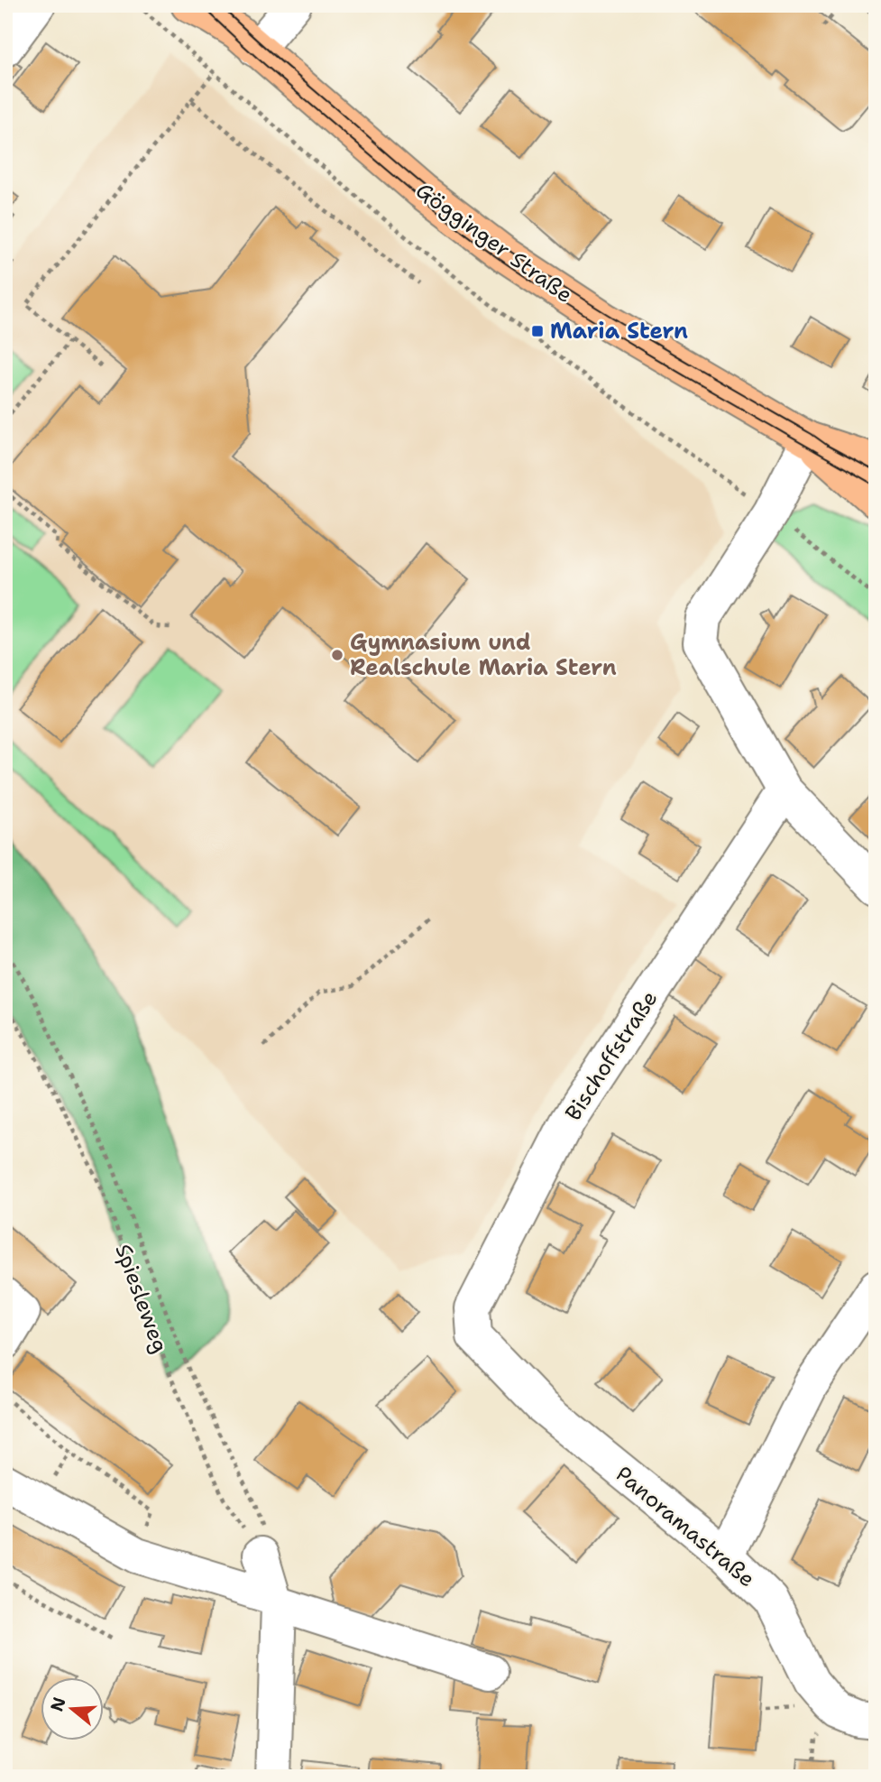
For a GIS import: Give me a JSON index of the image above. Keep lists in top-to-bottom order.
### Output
{
  "streets": {
    "main road": ["Gögginger Straße"],
    "street": ["Bischoffstraße", "Panoramastraße"],
    "path": ["Spiesleweg"]
  },
  "crossings": [
    ["Bischoffstraße", "Panoramastraße"]
  ],
  "places": {
    "transit": ["Maria Stern"],
    "other": ["Gymnasium und Realschule Maria Stern"]
  },
  "north": "left"
}
